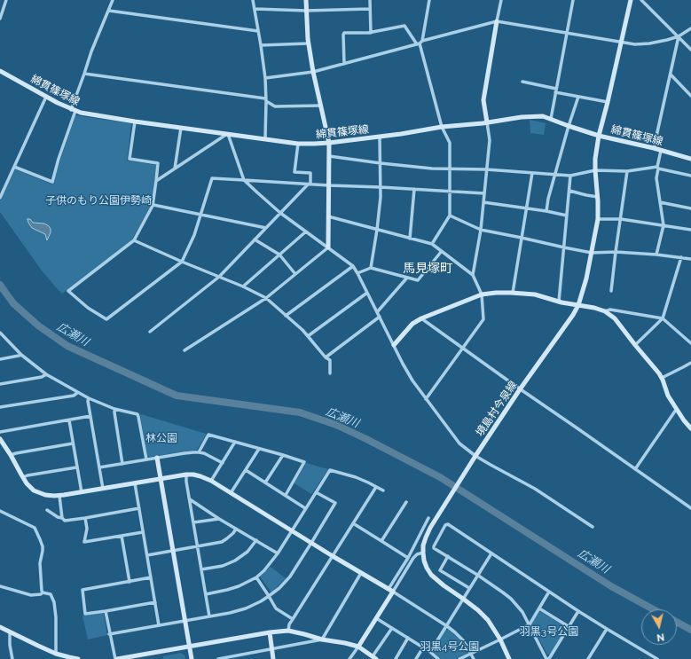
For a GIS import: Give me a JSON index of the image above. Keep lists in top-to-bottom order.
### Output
{
  "streets": {
    "street": ["綿貫篠塚線", "境島村今泉線"]
  },
  "crossings": [
    ["綿貫篠塚線", "境島村今泉線"]
  ],
  "districts": ["馬見塚町"],
  "water": ["広瀬川"],
  "parks": [
    "子供のもり公園伊勢崎",
    "林公園",
    "羽黒3号公園",
    "羽黒4号公園"
  ],
  "north": "bottom"
}
